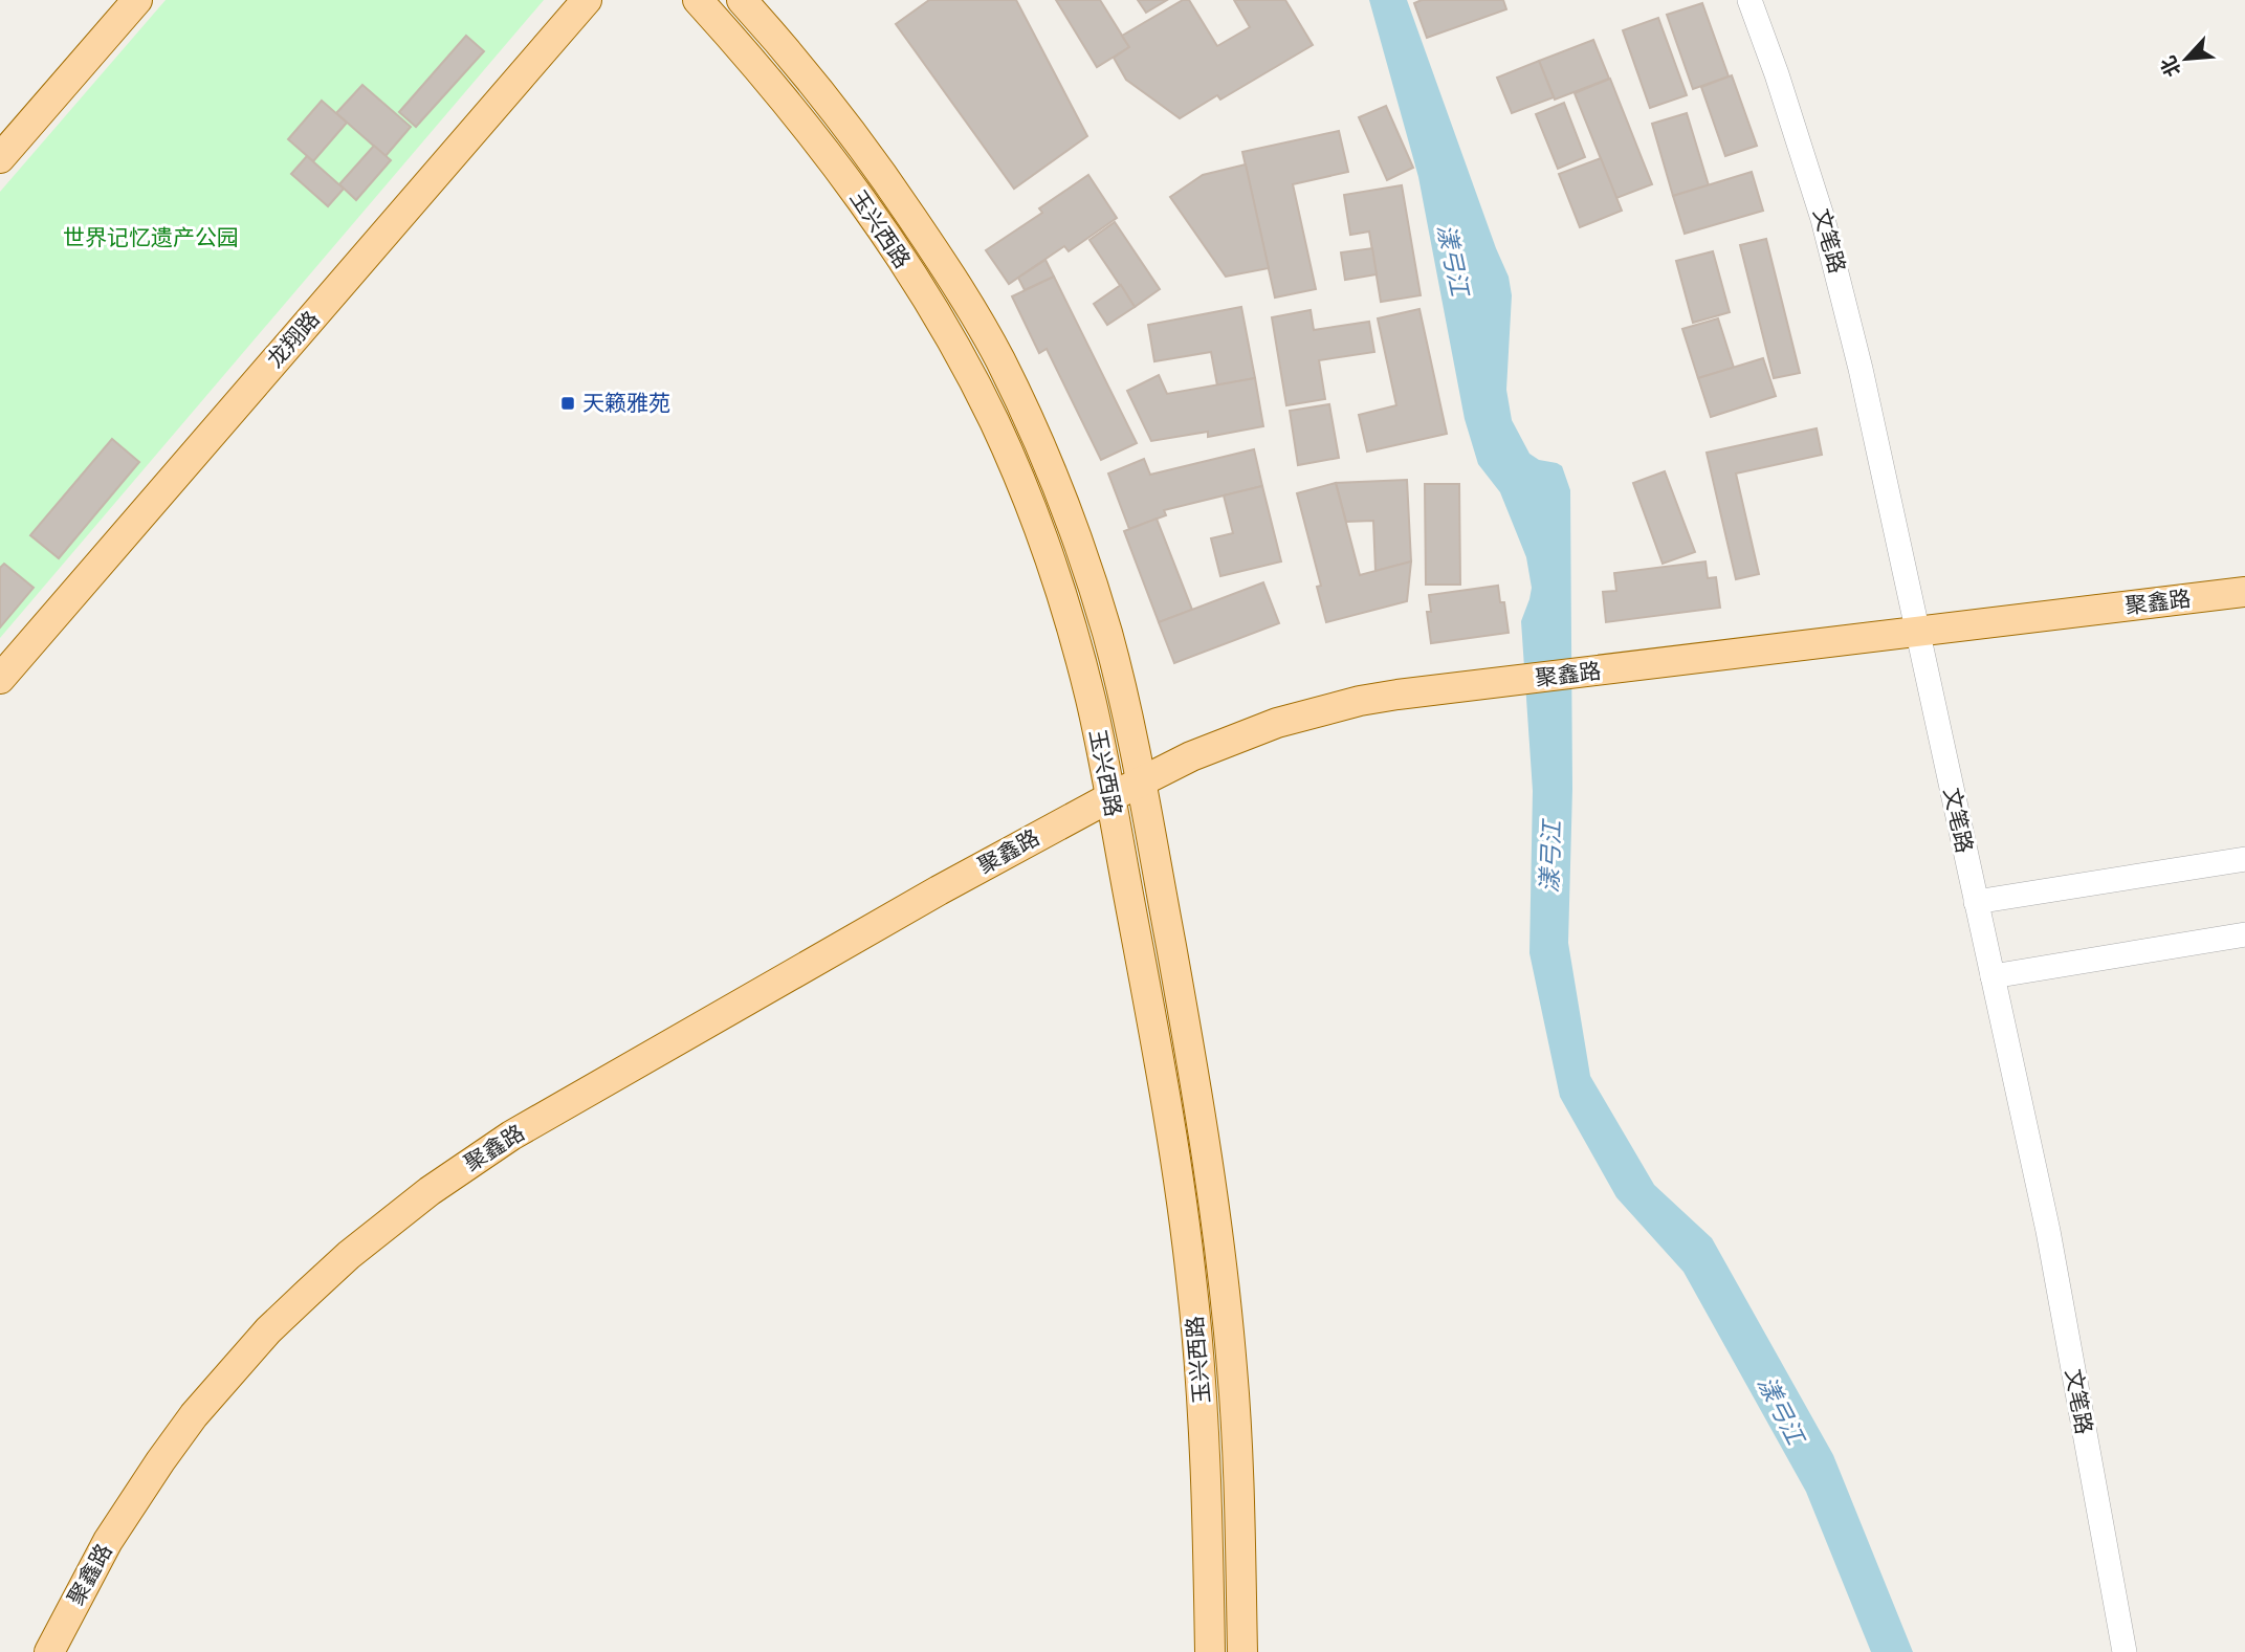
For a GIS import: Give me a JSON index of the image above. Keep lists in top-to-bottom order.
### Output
{
  "streets": {
    "main road": ["玉兴西路", "龙翔路", "聚鑫路"],
    "street": ["文笔路"]
  },
  "crossings": [
    ["玉兴西路", "聚鑫路"],
    ["文笔路", "聚鑫路"]
  ],
  "water": ["漾弓江"],
  "parks": ["世界记忆遗产公园"],
  "places": {
    "transit": ["天籁雅苑"]
  },
  "north": "bottom left"
}
